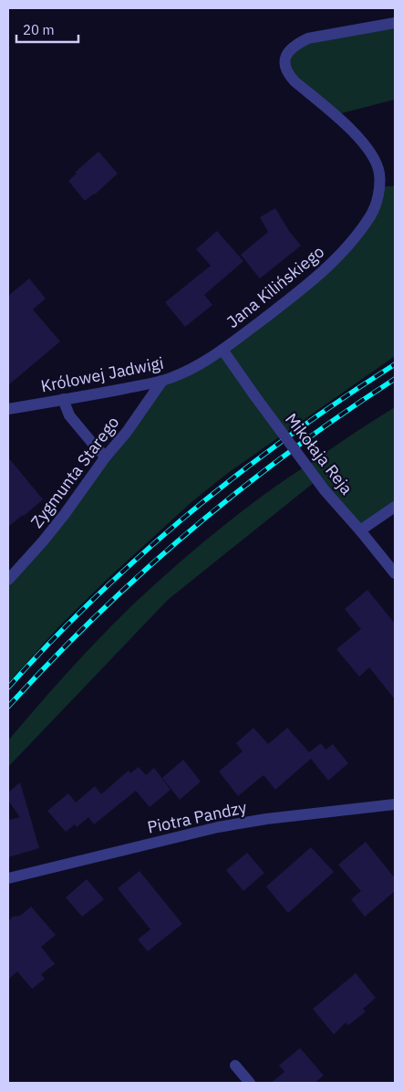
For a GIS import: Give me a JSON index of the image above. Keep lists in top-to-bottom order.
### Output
{
  "streets": {
    "street": [
      "Jana Kilińskiego",
      "Królowej Jadwigi",
      "Mikołaja Reja",
      "Zygmunta Starego",
      "Piotra Pandzy"
    ]
  },
  "crossings": [
    ["Jana Kilińskiego", "Królowej Jadwigi"],
    ["Jana Kilińskiego", "Mikołaja Reja"],
    ["Królowej Jadwigi", "Mikołaja Reja"],
    ["Królowej Jadwigi", "Zygmunta Starego"]
  ],
  "scale_bar": "20 m"
}
